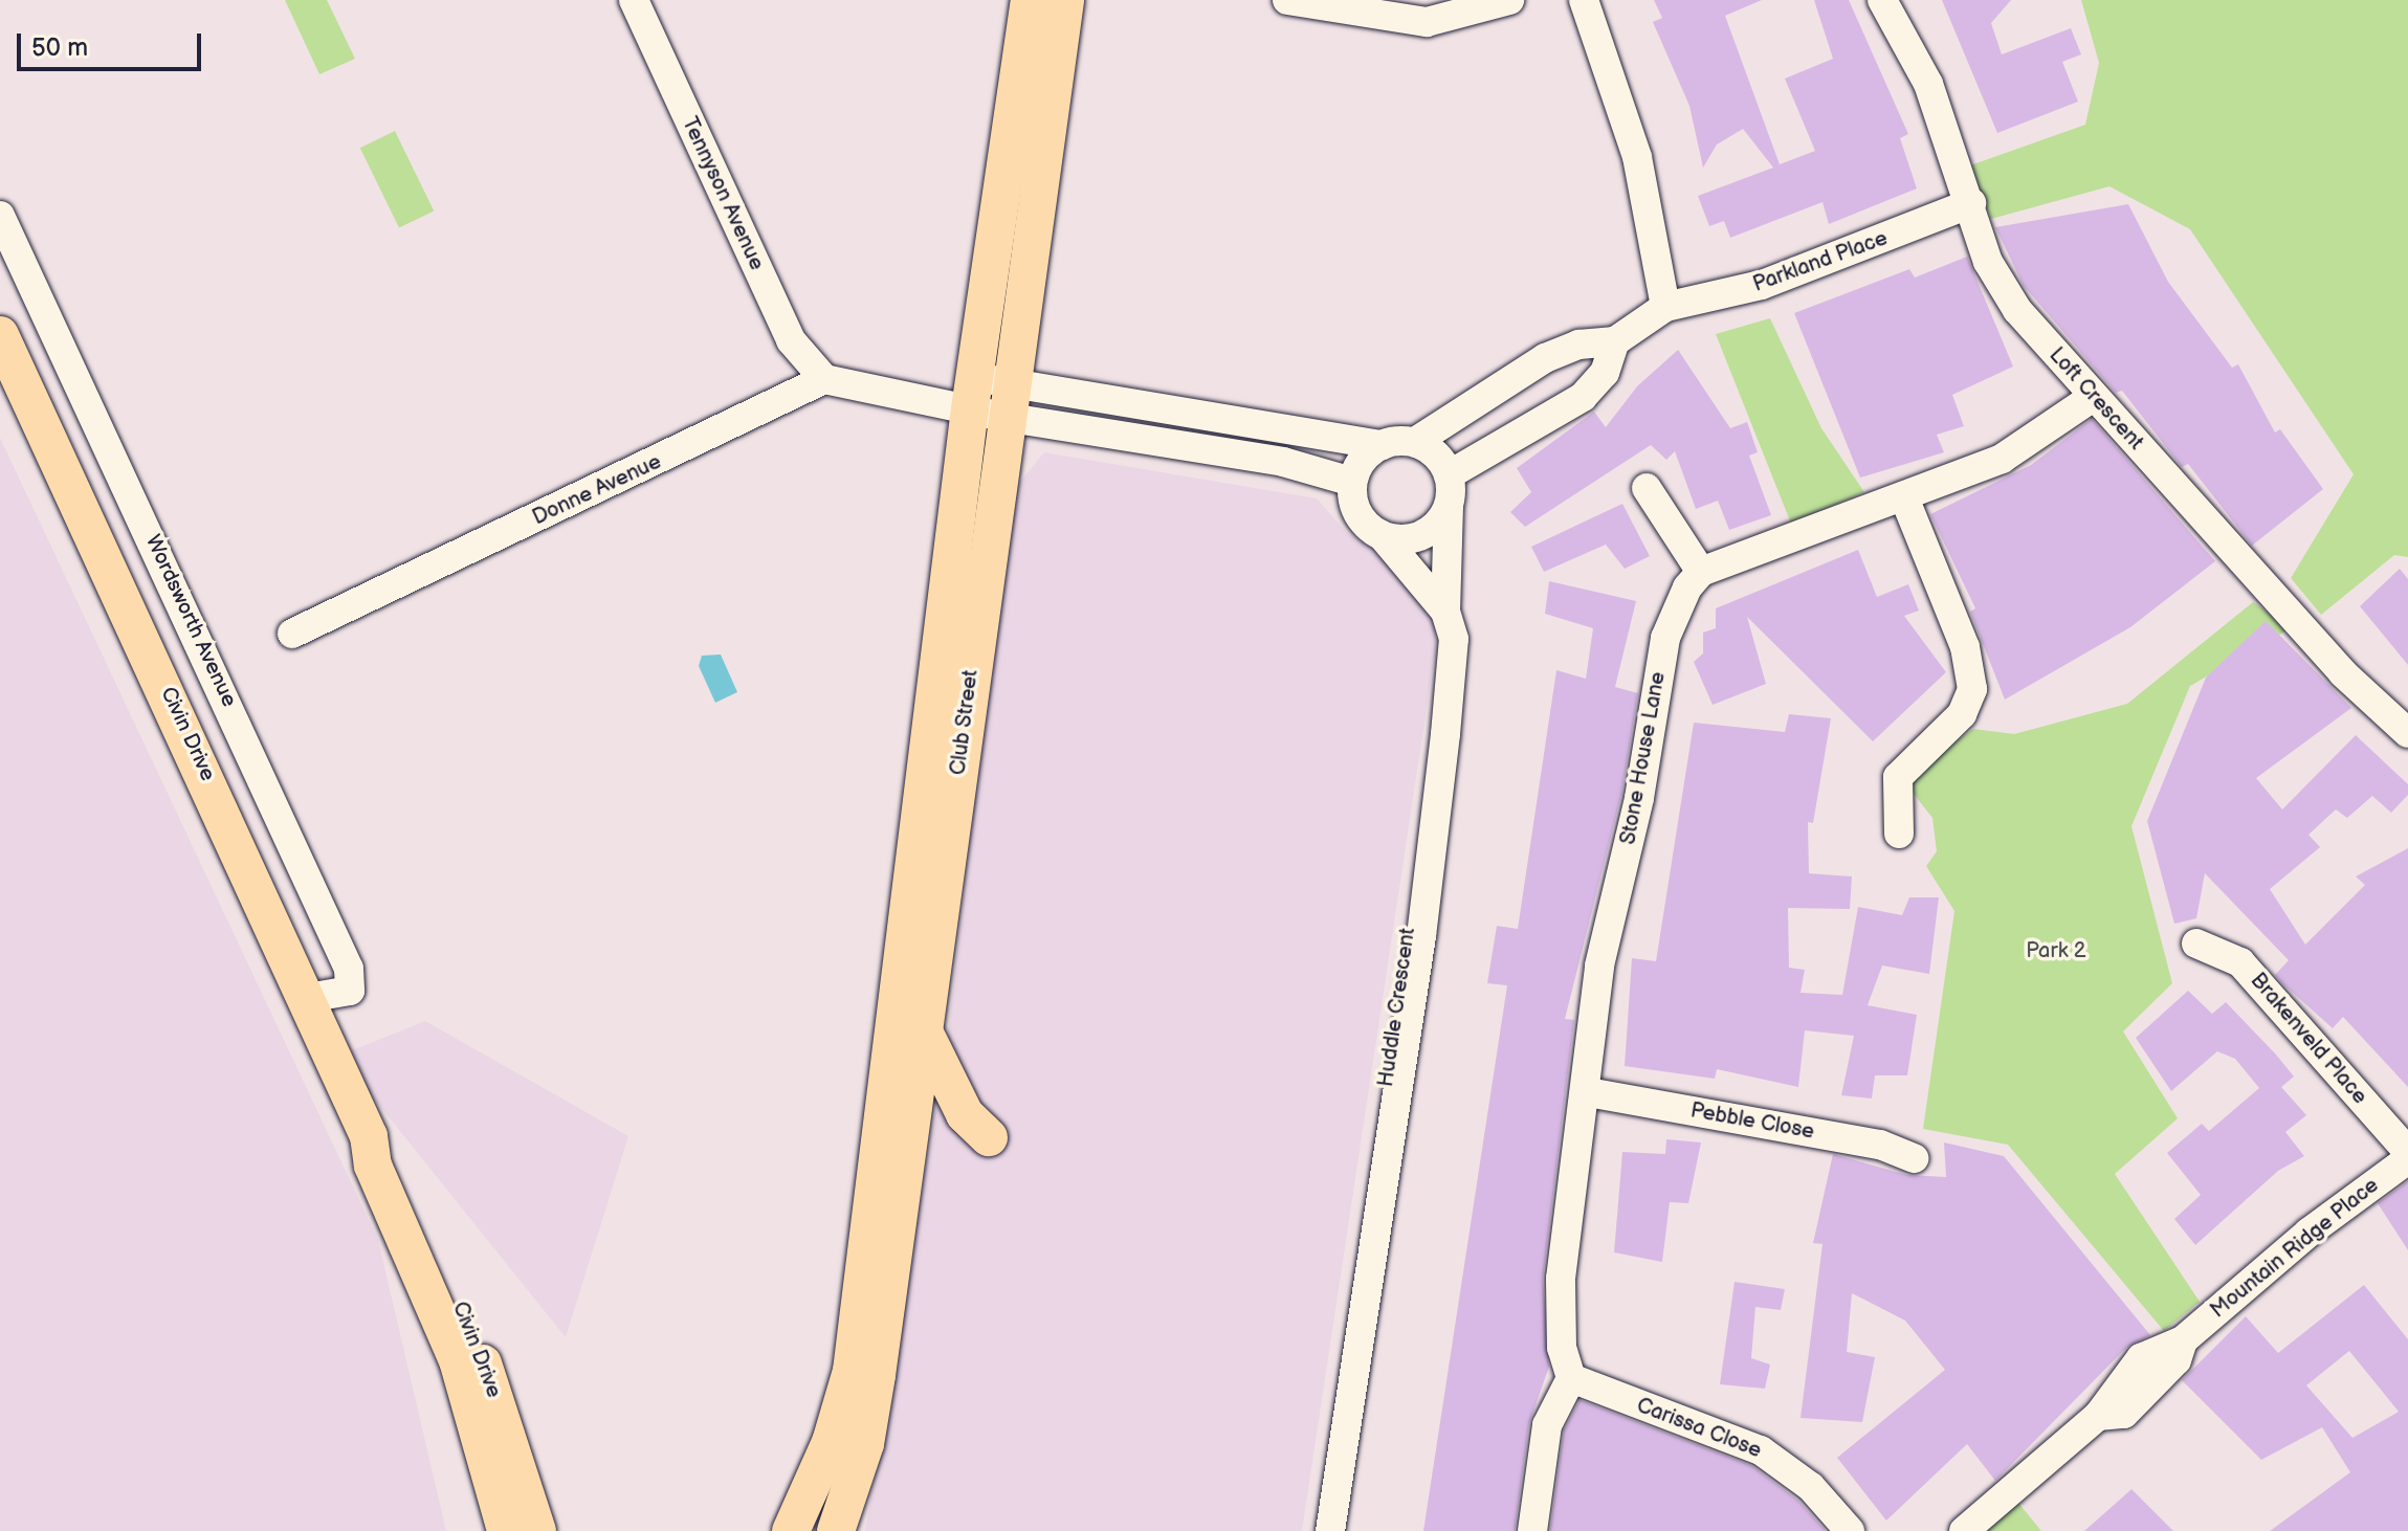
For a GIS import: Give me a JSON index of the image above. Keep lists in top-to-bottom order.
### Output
{
  "streets": {
    "main road": ["Club Street", "Civin Drive"],
    "street": [
      "Tennyson Avenue",
      "Parkland Place",
      "Loft Crescent",
      "Donne Avenue",
      "Wordsworth Avenue",
      "Stone House Lane",
      "Huddle Crescent",
      "Brakenveld Place",
      "Pebble Close",
      "Mountain Ridge Place",
      "Carissa Close"
    ]
  },
  "crossings": [
    ["Tennyson Avenue", "Donne Avenue"],
    ["Parkland Place", "Loft Crescent"],
    ["Wordsworth Avenue", "Civin Drive"],
    ["Stone House Lane", "Pebble Close"],
    ["Stone House Lane", "Carissa Close"]
  ],
  "parks": ["Park 2"],
  "scale_bar": "50 m"
}
